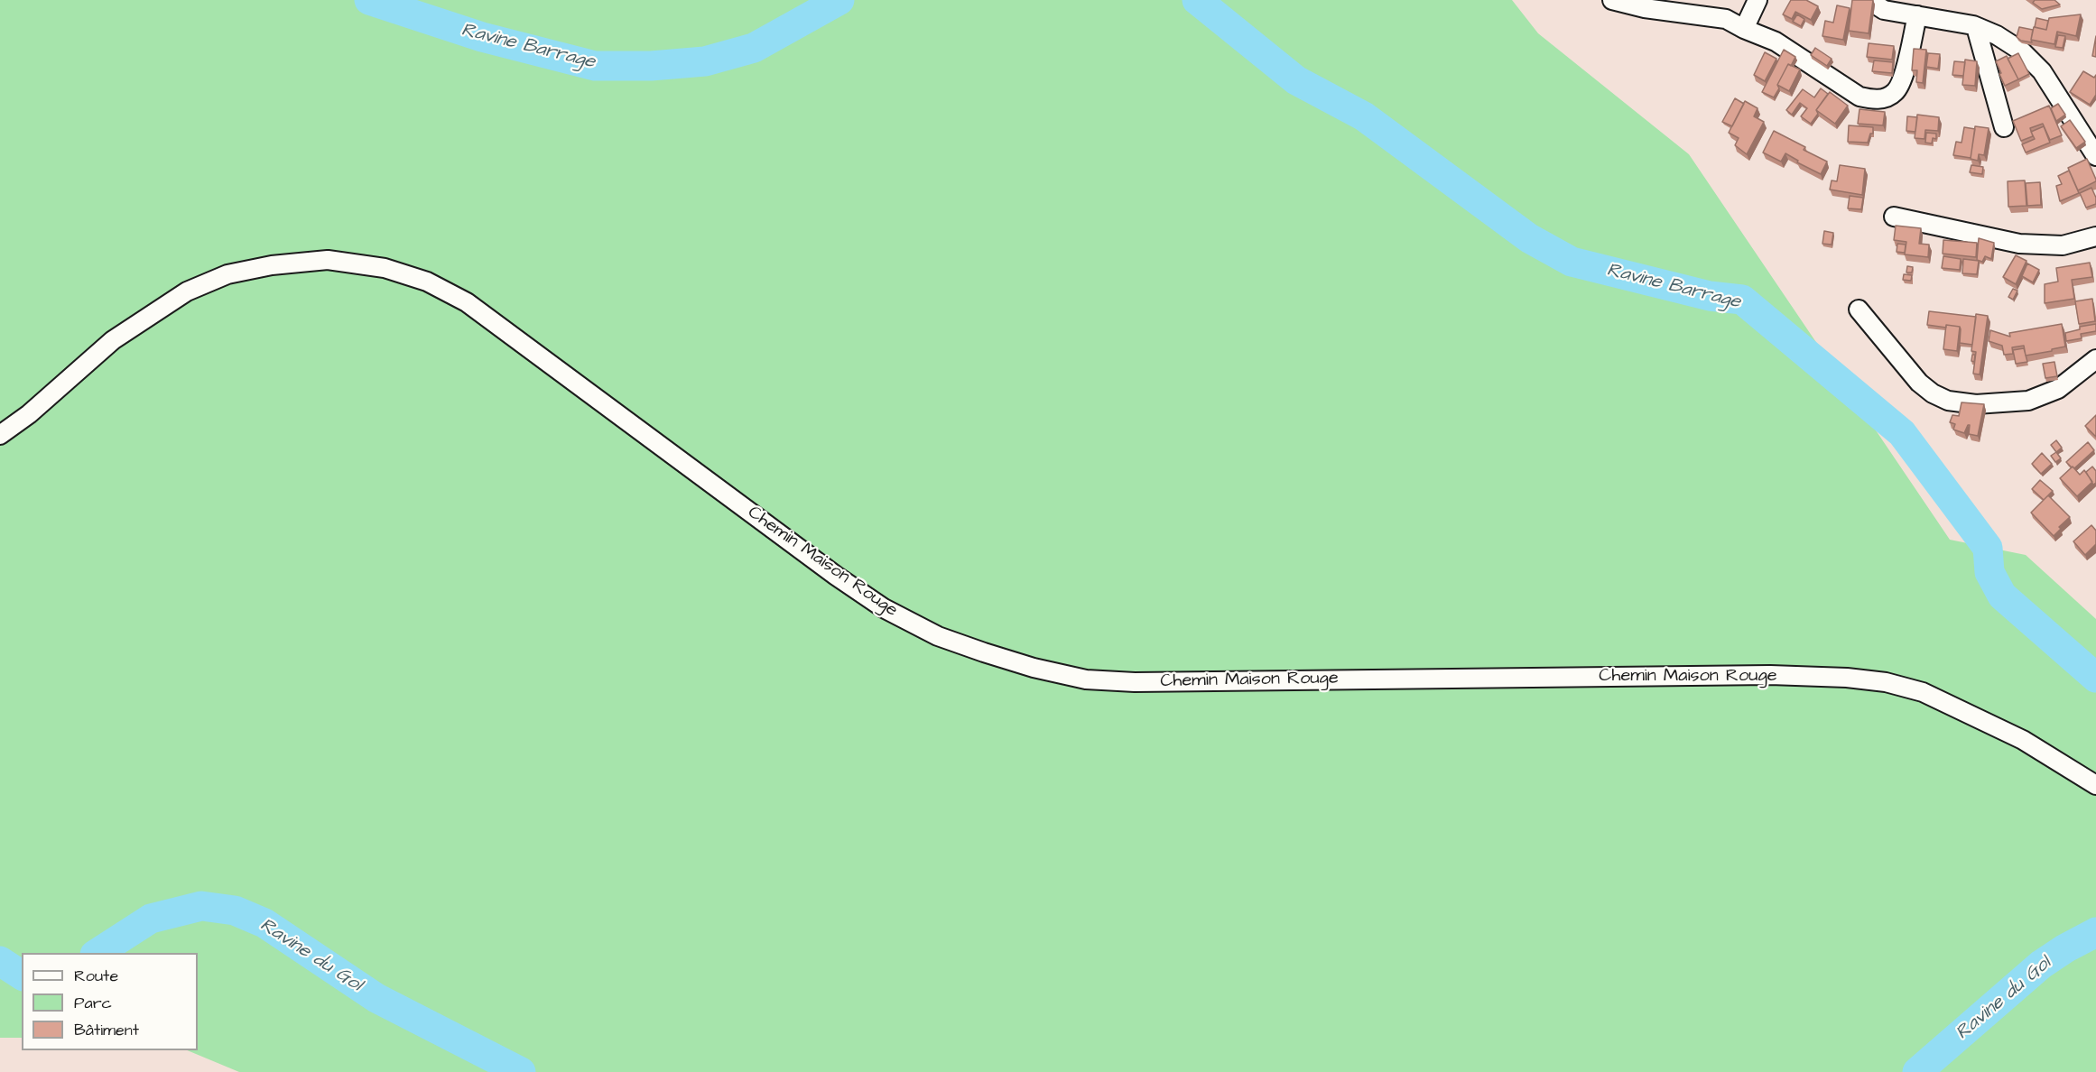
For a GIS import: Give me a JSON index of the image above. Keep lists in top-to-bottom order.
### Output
{
  "streets": {
    "street": ["Chemin Maison Rouge"]
  },
  "water": ["Ravine Barrage", "Ravine du Gol"],
  "legend": ["Route", "Parc", "Bâtiment"]
}
